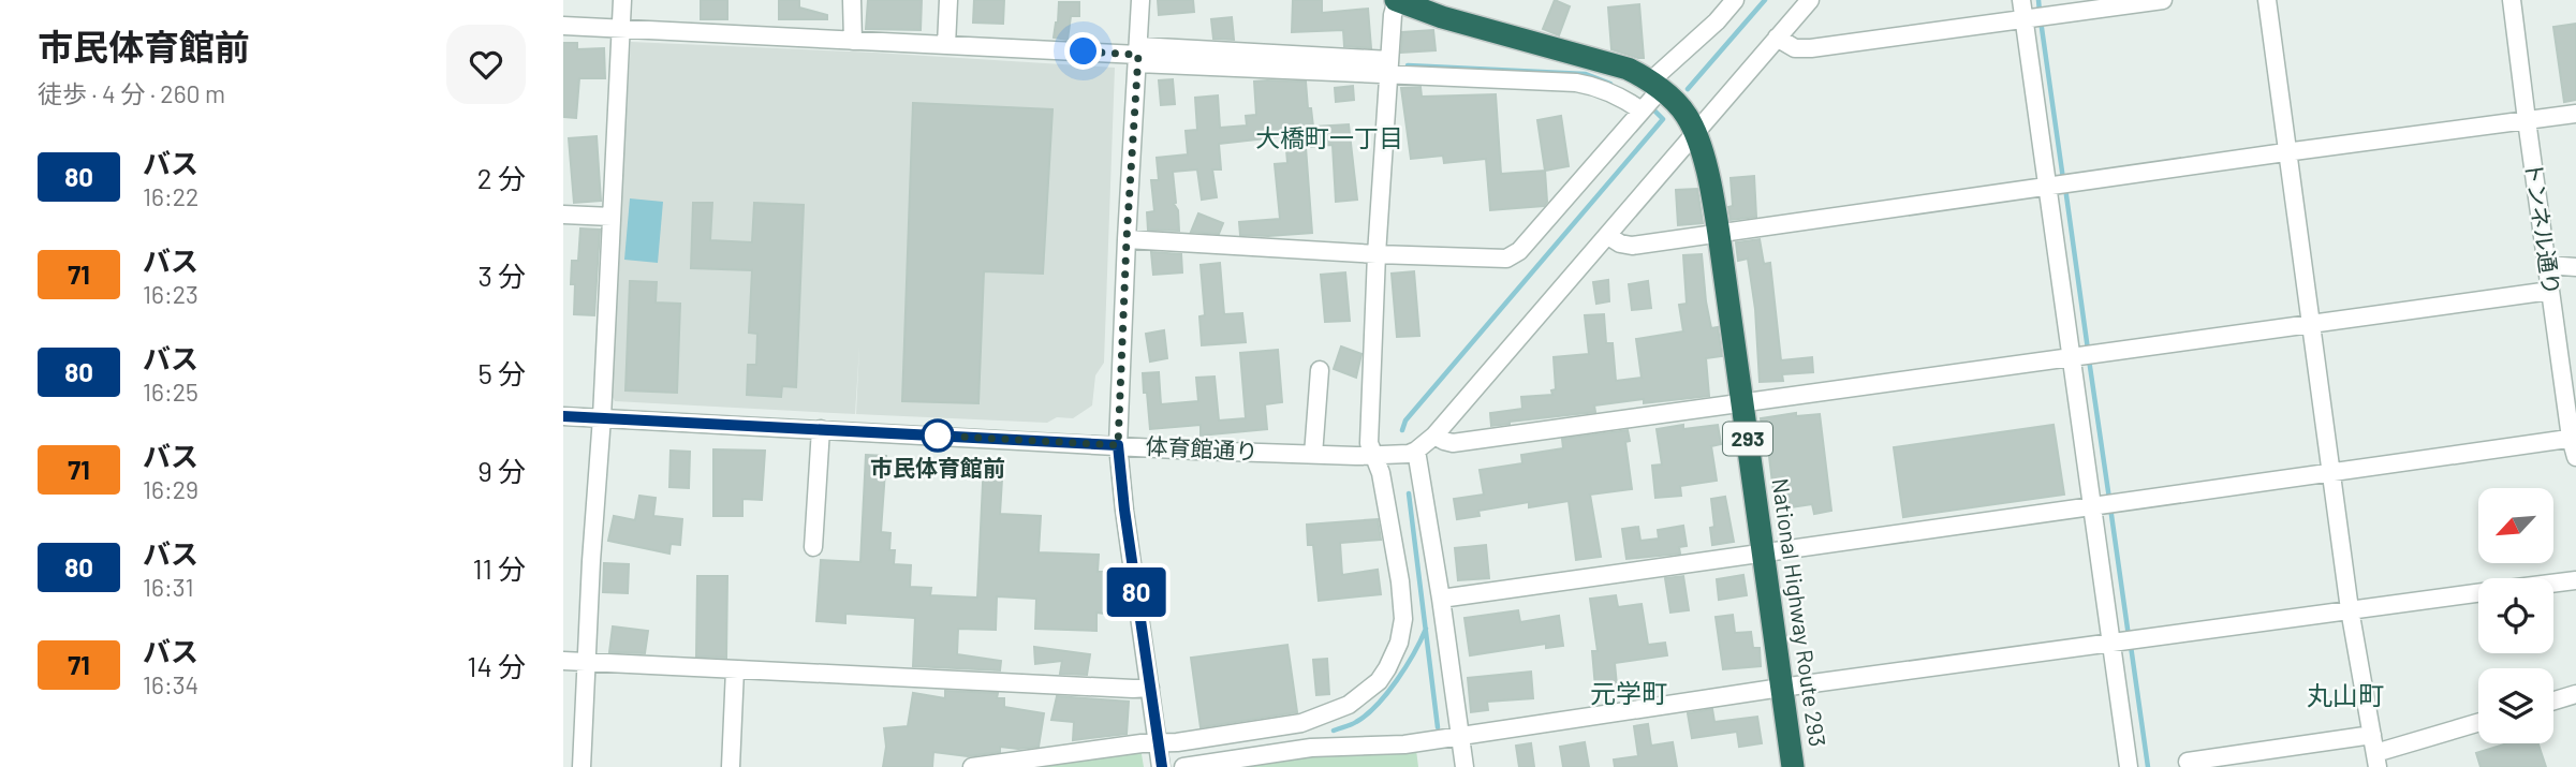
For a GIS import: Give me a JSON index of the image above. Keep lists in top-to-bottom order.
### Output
{
  "streets": {
    "highway": ["293", "National Highway Route 293"],
    "street": ["トンネル通り", "体育館通り"]
  },
  "districts": ["大橋町一丁目", "元学町", "丸山町"],
  "places": ["市民体育館前"],
  "lines": ["bus line 80"],
  "north": "bottom left",
  "page": {
    "heading": ["市民体育館前", "徒歩 · 4 分 · 260 m"],
    "on_map": "80",
    "list": [
      {
        "mark": "80",
        "name": "バス",
        "note": "16:22",
        "value": "2 分"
      },
      {
        "mark": "71",
        "name": "バス",
        "note": "16:23",
        "value": "3 分"
      },
      {
        "mark": "80",
        "name": "バス",
        "note": "16:25",
        "value": "5 分"
      },
      {
        "mark": "71",
        "name": "バス",
        "note": "16:29",
        "value": "9 分"
      },
      {
        "mark": "80",
        "name": "バス",
        "note": "16:31",
        "value": "11 分"
      },
      {
        "mark": "71",
        "name": "バス",
        "note": "16:34",
        "value": "14 分"
      }
    ]
  }
}
